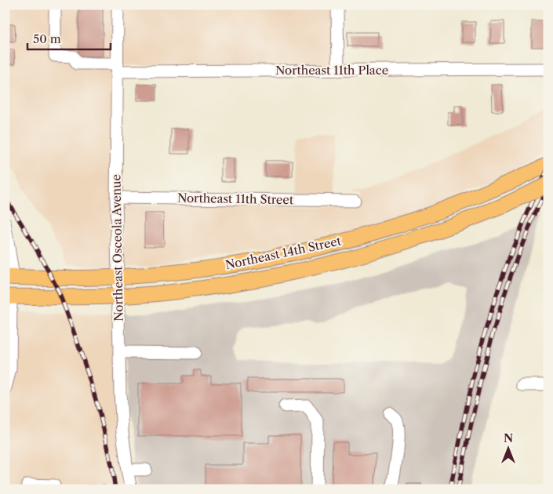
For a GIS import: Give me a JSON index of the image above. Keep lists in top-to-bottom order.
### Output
{
  "streets": {
    "main road": ["Northeast 14th Street"],
    "street": ["Northeast 11th Place", "Northeast 11th Street", "Northeast Osceola Avenue"]
  },
  "crossings": [
    ["Northeast 11th Place", "Northeast Osceola Avenue"],
    ["Northeast 11th Street", "Northeast Osceola Avenue"],
    ["Northeast Osceola Avenue", "Northeast 14th Street"]
  ],
  "scale_bar": "50 m",
  "north": "top"
}
